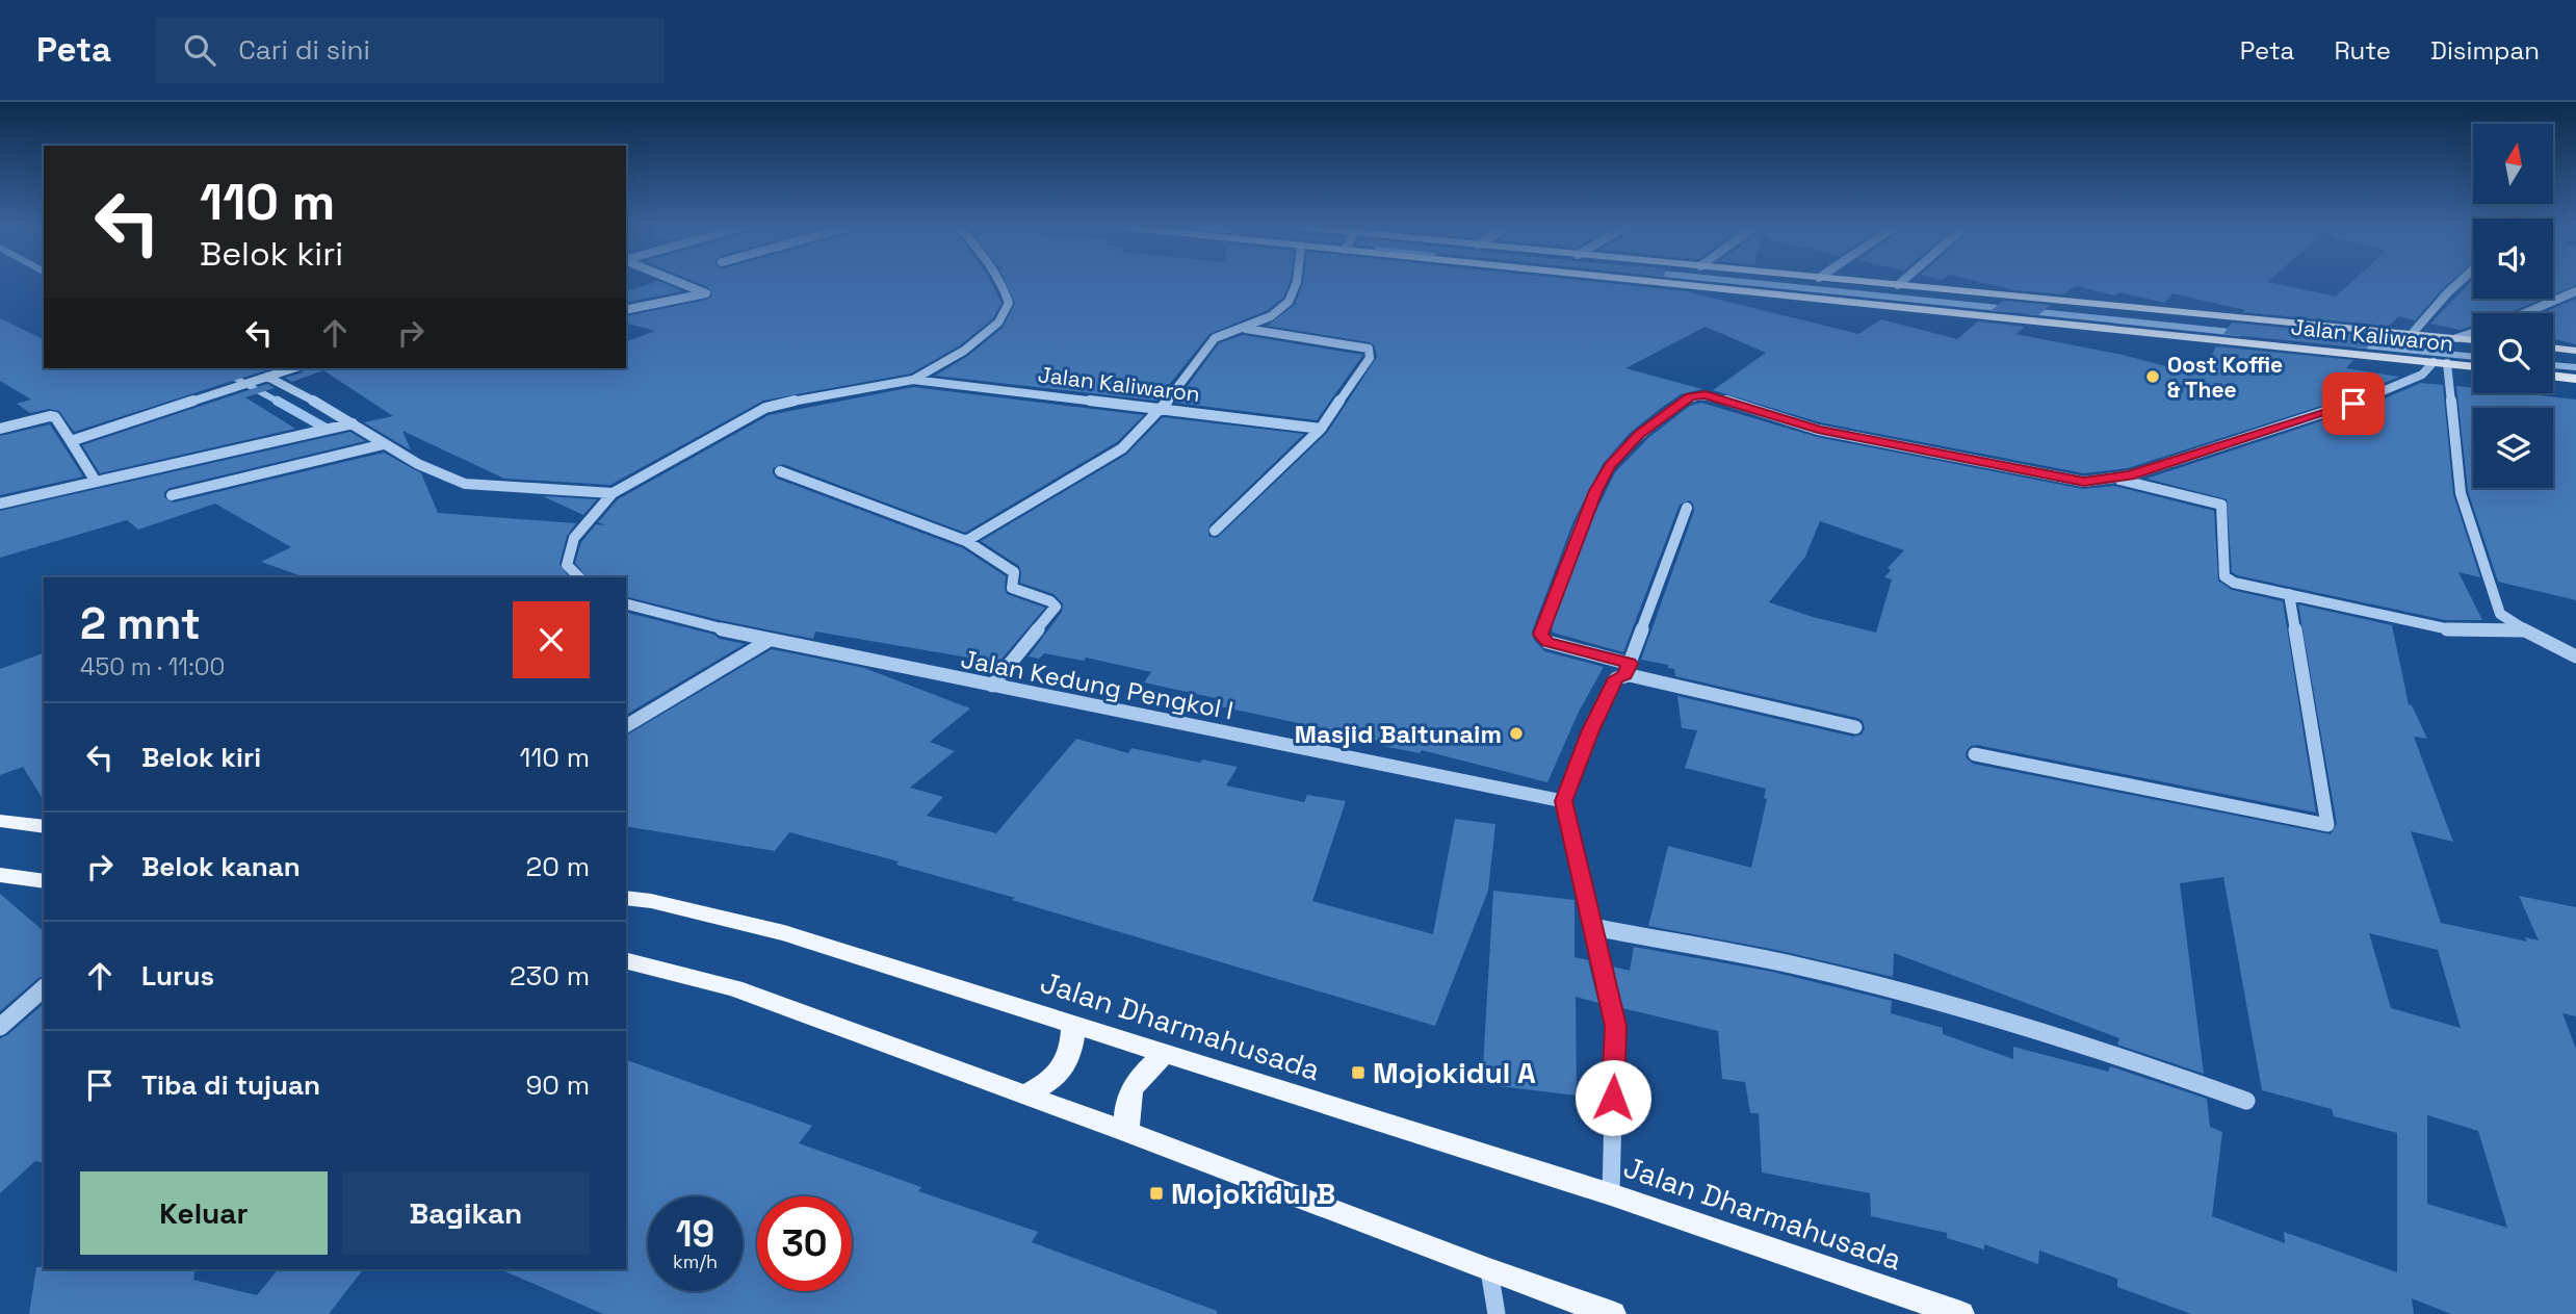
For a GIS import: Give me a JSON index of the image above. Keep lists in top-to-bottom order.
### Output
{
  "streets": {
    "main road": ["Jalan Kaliwaron", "Jalan Dharmahusada"],
    "street": ["Jalan Kedung Pengkol I"]
  },
  "places": {
    "other": ["Oost Koffie & Thee", "Masjid Baitunaim"],
    "transit": ["Mojokidul A", "Mojokidul B"]
  },
  "north": "top",
  "page": {
    "header": "Peta",
    "search": "Cari di sini",
    "nav": ["Peta", "Rute", "Disimpan"],
    "turn": ["110 m", "Belok kiri"],
    "heading": ["2 mnt", "450 m · 11:00"],
    "list": [
      {
        "name": "Belok kiri",
        "value": "110 m"
      },
      {
        "name": "Belok kanan",
        "value": "20 m"
      },
      {
        "name": "Lurus",
        "value": "230 m"
      },
      {
        "name": "Tiba di tujuan",
        "value": "90 m"
      }
    ],
    "buttons": ["Keluar", "Bagikan"],
    "speed": "19 km/h",
    "limit": "30"
  }
}
